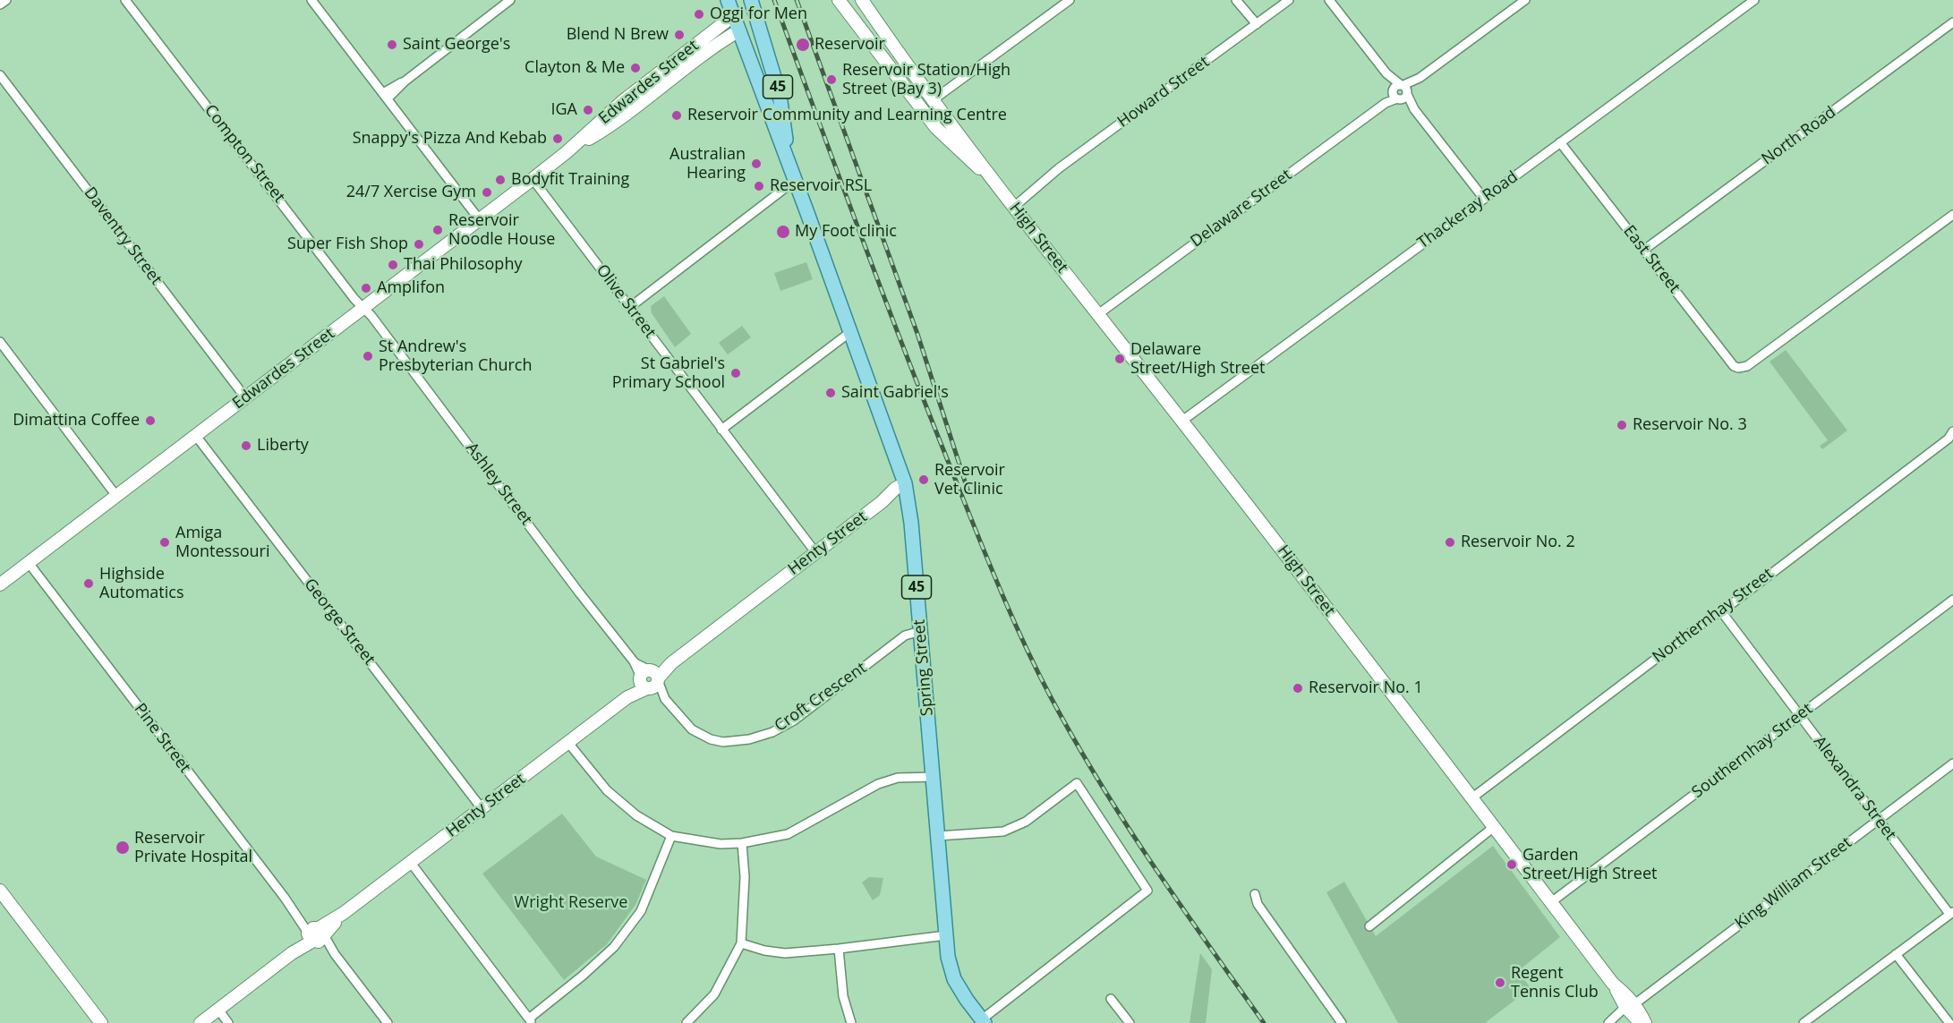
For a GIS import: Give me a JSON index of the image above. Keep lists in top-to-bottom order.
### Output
{
  "streets": {
    "main road": ["45", "Spring Street"],
    "street": [
      "Edwardes Street",
      "Howard Street",
      "North Road",
      "Compton Street",
      "Delaware Street",
      "Thackeray Road",
      "Daventry Street",
      "High Street",
      "East Street",
      "Olive Street",
      "Ashley Street",
      "Henty Street",
      "Northernhay Street",
      "George Street",
      "Croft Crescent",
      "Pine Street",
      "Southernhay Street",
      "Alexandra Street",
      "King William Street"
    ]
  },
  "crossings": [
    ["Edwardes Street", "Compton Street"],
    ["Edwardes Street", "Daventry Street"],
    ["Edwardes Street", "Olive Street"],
    ["Edwardes Street", "Ashley Street"],
    ["Edwardes Street", "George Street"],
    ["Edwardes Street", "Spring Street"],
    ["Edwardes Street", "Pine Street"],
    ["Howard Street", "High Street"],
    ["North Road", "East Street"],
    ["Compton Street", "Ashley Street"],
    ["Delaware Street", "High Street"],
    ["Thackeray Road", "High Street"],
    ["Thackeray Road", "East Street"],
    ["High Street", "Northernhay Street"],
    ["High Street", "Southernhay Street"],
    ["High Street", "King William Street"],
    ["Olive Street", "Henty Street"],
    ["Ashley Street", "Henty Street"],
    ["Ashley Street", "Croft Crescent"],
    ["Henty Street", "George Street"],
    ["Henty Street", "Spring Street"],
    ["Henty Street", "Croft Crescent"],
    ["Henty Street", "Pine Street"],
    ["Northernhay Street", "Alexandra Street"],
    ["Spring Street", "Croft Crescent"],
    ["Southernhay Street", "Alexandra Street"],
    ["Alexandra Street", "King William Street"]
  ],
  "parks": ["Wright Reserve"],
  "places": [
    "Oggi for Men",
    "Blend N Brew",
    "Saint George's",
    "Reservoir",
    "Clayton & Me",
    "Reservoir Station/High Street (Bay 3)",
    "IGA",
    "Reservoir Community and Learning Centre",
    "Snappy's Pizza And Kebab",
    "Australian Hearing",
    "Bodyfit Training",
    "Reservoir RSL",
    "24/7 Xercise Gym",
    "Reservoir Noodle House",
    "My Foot clinic",
    "Super Fish Shop",
    "Thai Philosophy",
    "Amplifon",
    "St Andrew's Presbyterian Church",
    "Delaware Street/High Street",
    "St Gabriel's Primary School",
    "Saint Gabriel's",
    "Dimattina Coffee",
    "Reservoir No. 3",
    "Liberty",
    "Reservoir Vet Clinic",
    "Amiga Montessouri",
    "Reservoir No. 2",
    "Highside Automatics",
    "Reservoir No. 1",
    "Reservoir Private Hospital",
    "Garden Street/High Street",
    "Regent Tennis Club"
  ]
}
